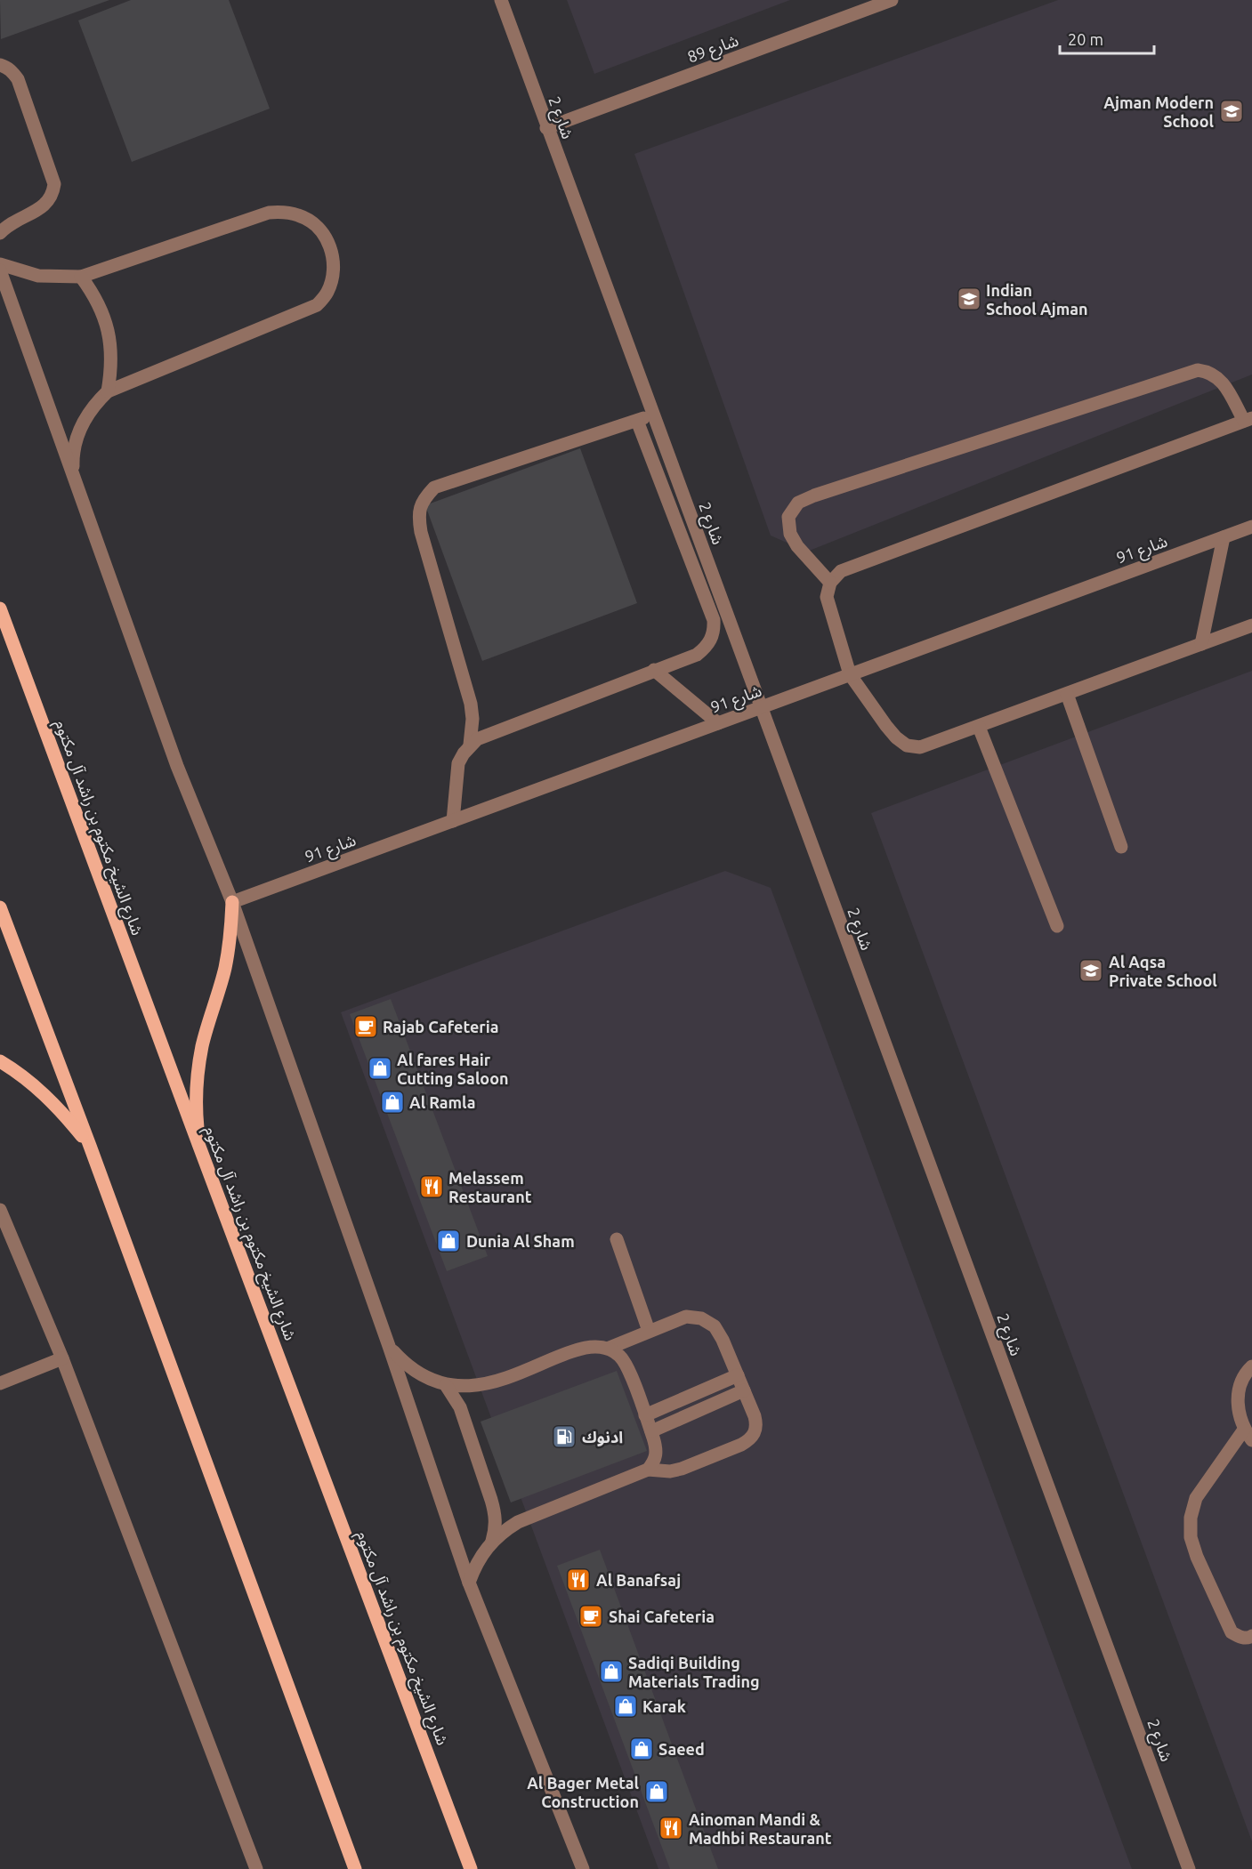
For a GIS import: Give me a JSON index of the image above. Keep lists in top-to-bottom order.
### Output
{
  "streets": {
    "main road": ["شارع الشيخ مكتوم بن راشد آل مكتوم"],
    "street": ["شارع 89", "شارع 2", "شارع 91"]
  },
  "crossings": [
    ["شارع 89", "شارع 2"],
    ["شارع 2", "شارع 91"]
  ],
  "places": {
    "school or university": ["Ajman Modern School", "Indian School Ajman", "Al Aqsa Private School"],
    "cafe": ["Rajab Cafeteria", "Shai Cafeteria"],
    "shop": [
      "Al fares Hair Cutting Saloon",
      "Al Ramla",
      "Dunia Al Sham",
      "Sadiqi Building Materials Trading",
      "Karak",
      "Saeed",
      "Al Bager Metal Construction"
    ],
    "restaurant": ["Melassem Restaurant", "Al Banafsaj", "Ainoman Mandi & Madhbi Restaurant"],
    "fuel station": ["ادنوك"]
  },
  "scale_bar": "20 m"
}
